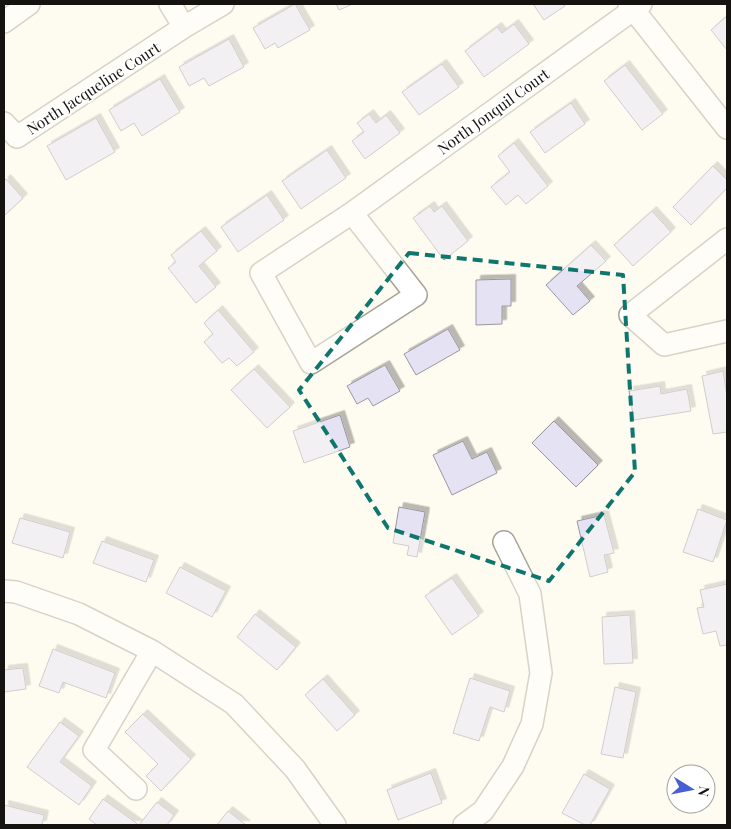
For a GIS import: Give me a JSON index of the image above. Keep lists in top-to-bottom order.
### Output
{
  "streets": {
    "street": ["North Jacqueline Court", "North Jonquil Court"]
  },
  "north": "right"
}
